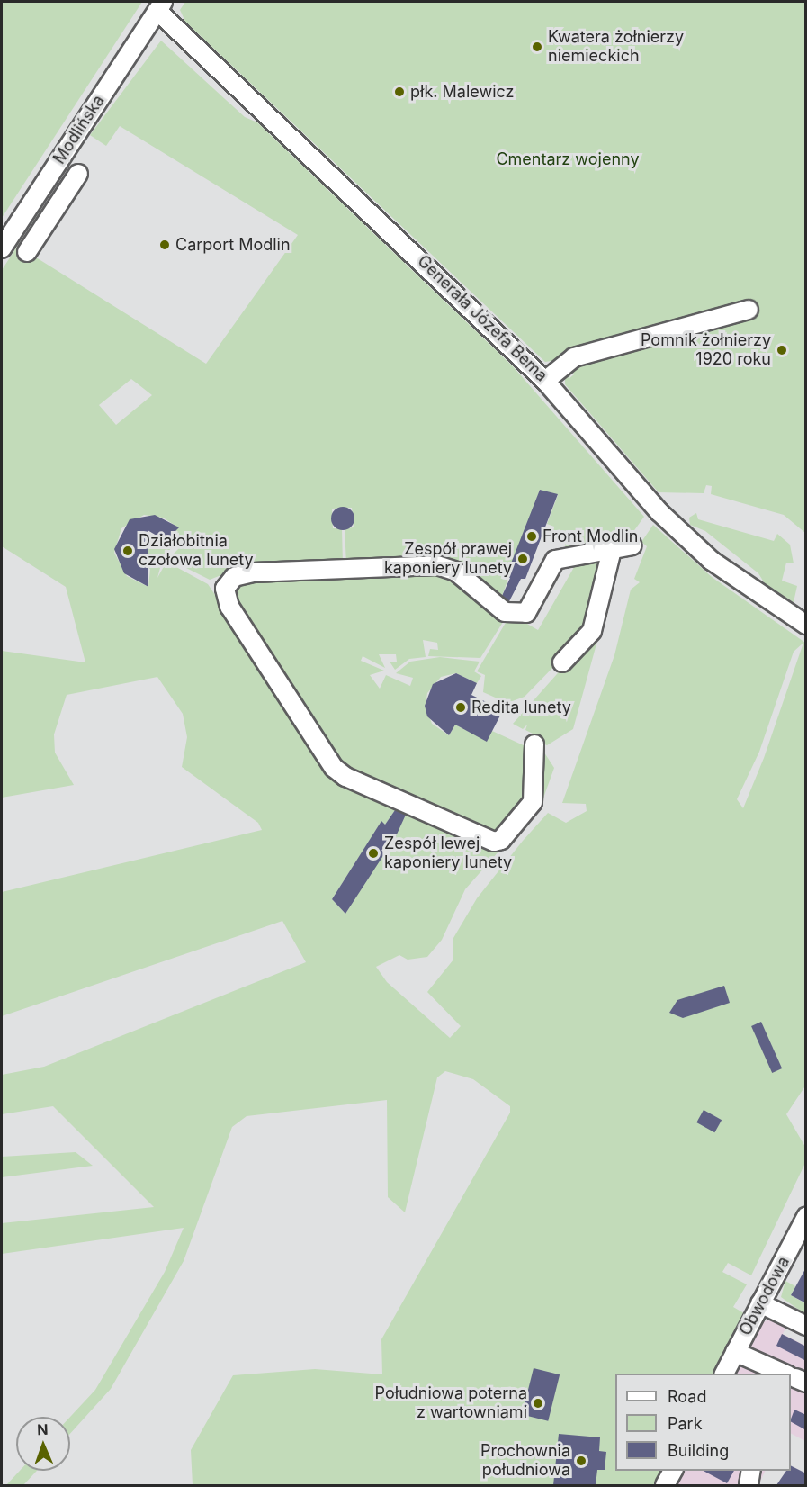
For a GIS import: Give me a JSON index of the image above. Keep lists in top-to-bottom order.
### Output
{
  "streets": {
    "street": ["Modlińska", "Generała Józefa Bema", "Obwodowa"]
  },
  "crossings": [
    ["Modlińska", "Generała Józefa Bema"]
  ],
  "parks": ["Cmentarz wojenny"],
  "places": [
    "Kwatera żołnierzy niemieckich",
    "płk. Malewicz",
    "Carport Modlin",
    "Pomnik żołnierzy 1920 roku",
    "Front Modlin",
    "Działobitnia czołowa lunety",
    "Zespół prawej kaponiery lunety",
    "Redita lunety",
    "Zespół lewej kaponiery lunety",
    "Południowa poterna z wartowniami",
    "Prochownia południowa"
  ],
  "legend": ["Road", "Park", "Building"],
  "north": "top"
}
